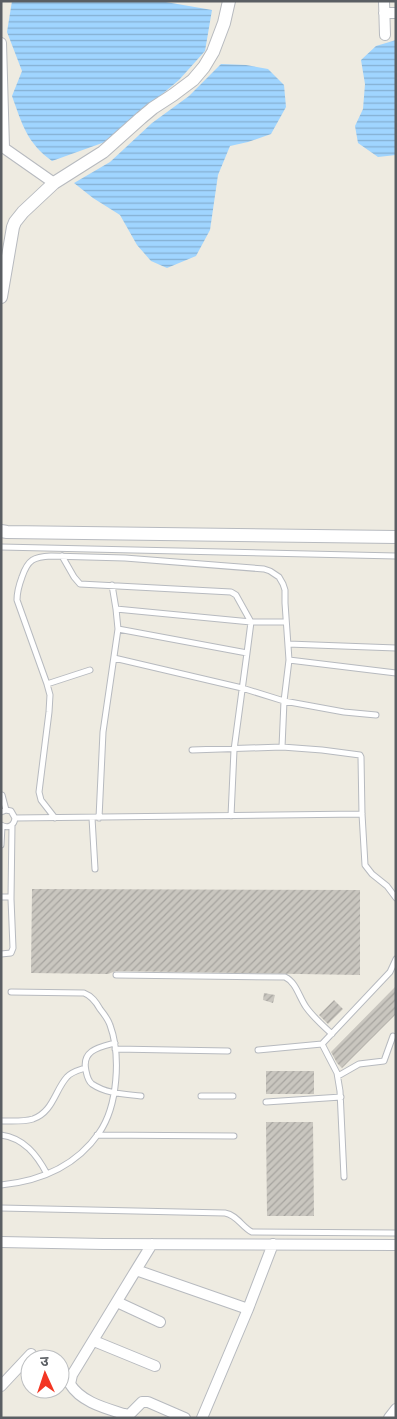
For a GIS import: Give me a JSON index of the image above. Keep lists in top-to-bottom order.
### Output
{
  "north": "top"
}
